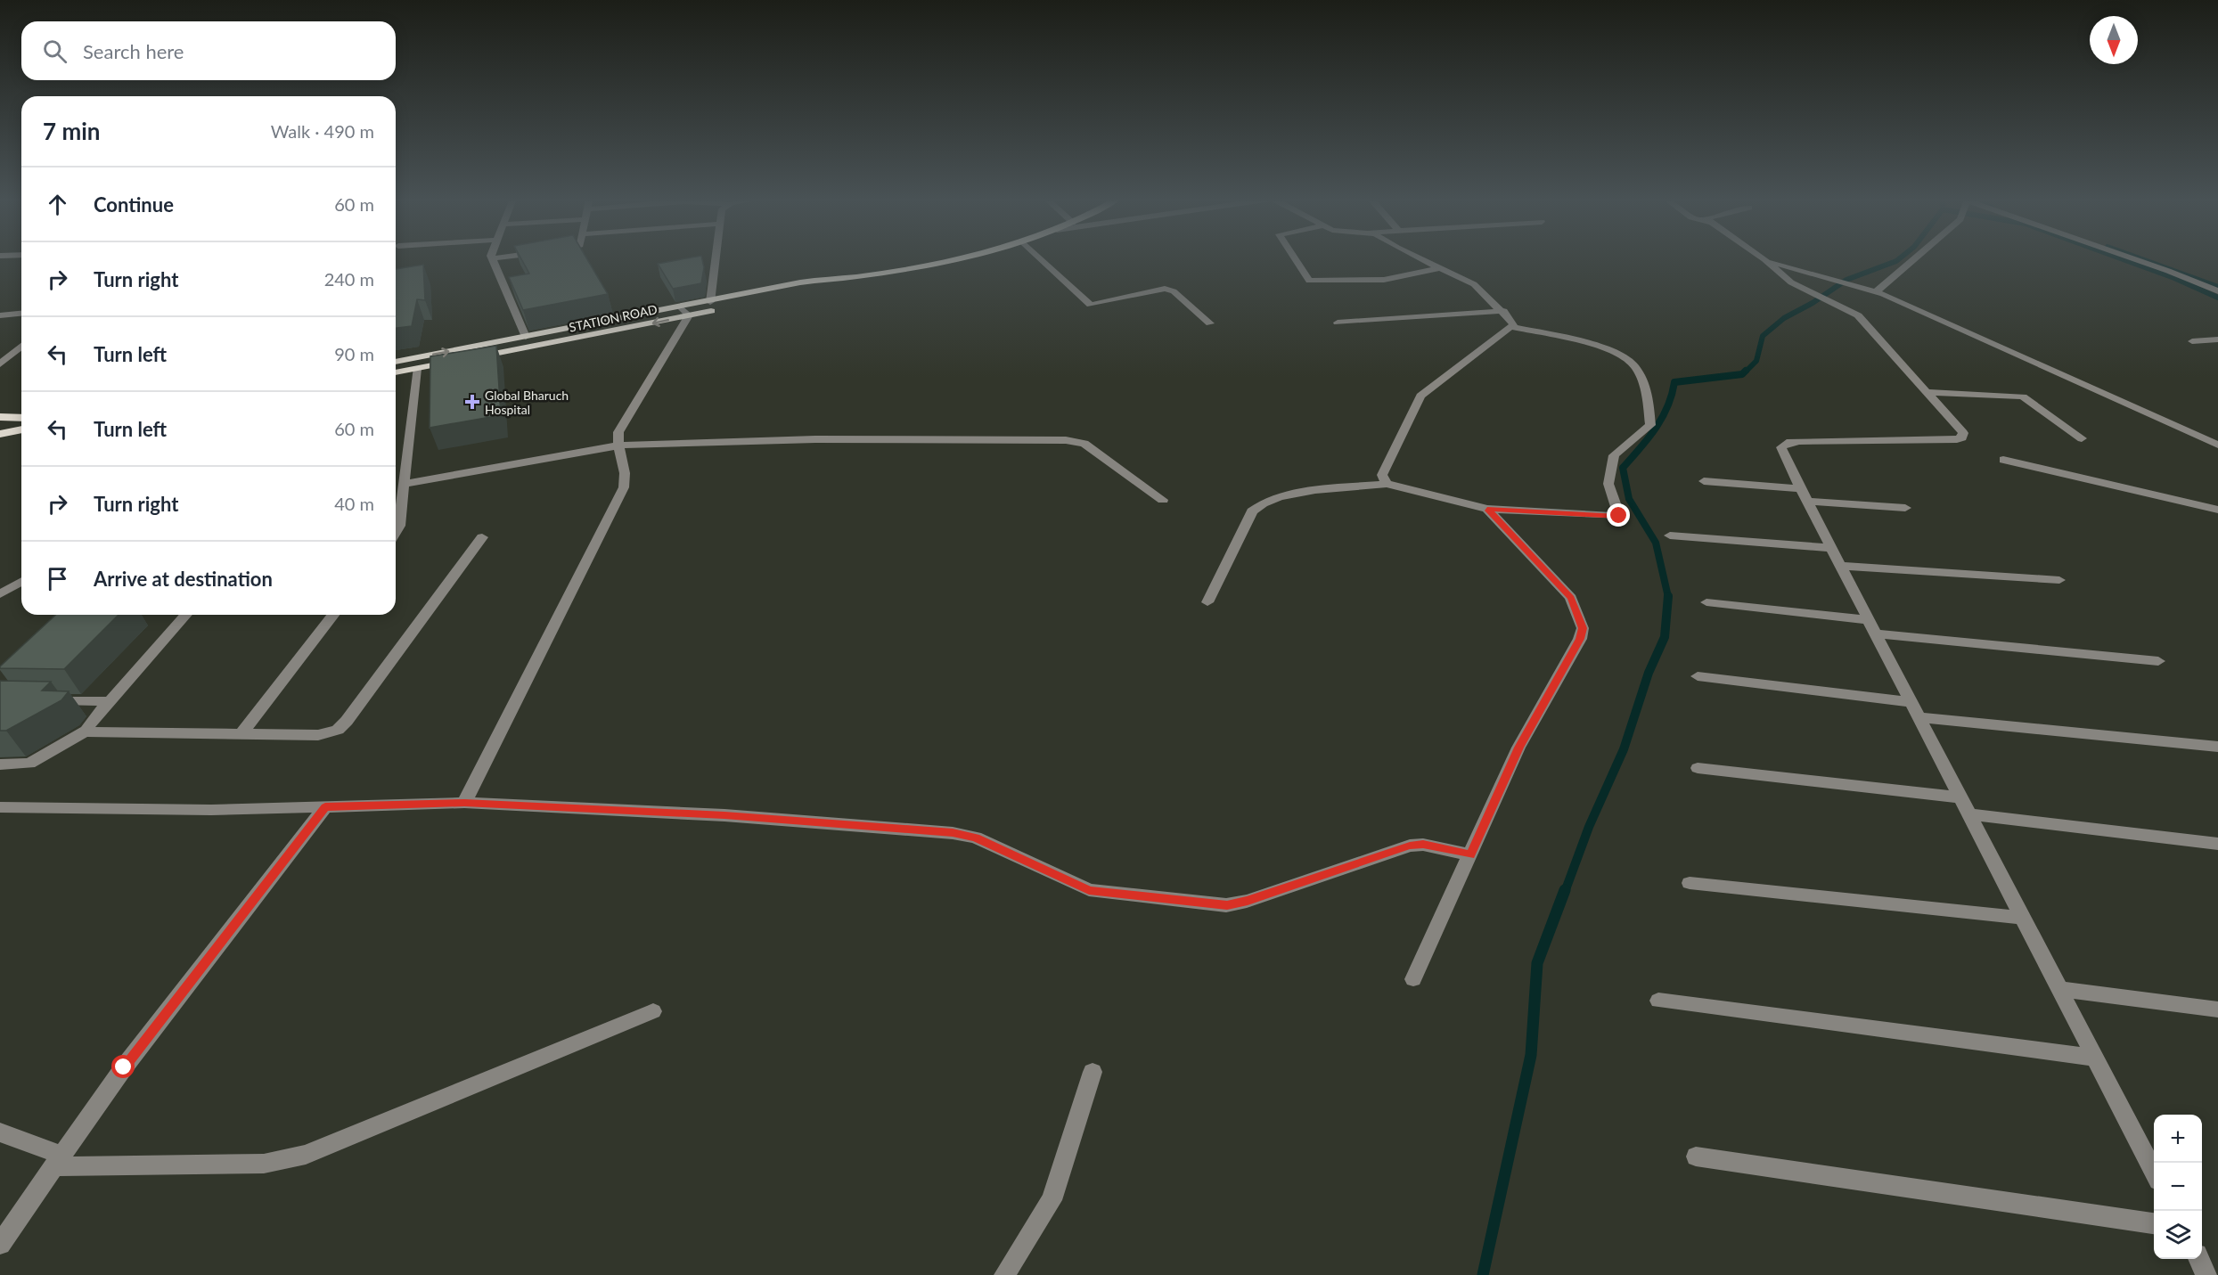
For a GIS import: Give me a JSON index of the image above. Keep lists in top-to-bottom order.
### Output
{
  "streets": {
    "main road": ["STATION ROAD"]
  },
  "places": {
    "health": ["Global Bharuch Hospital"]
  },
  "north": "bottom",
  "page": {
    "search": "Search here",
    "heading": ["7 min", "Walk · 490 m"],
    "list": [
      ["Continue", "60 m"],
      ["Turn right", "240 m"],
      ["Turn left", "90 m"],
      ["Turn left", "60 m"],
      ["Turn right", "40 m"],
      "Arrive at destination"
    ],
    "map_buttons": ["+", "−"]
  }
}
